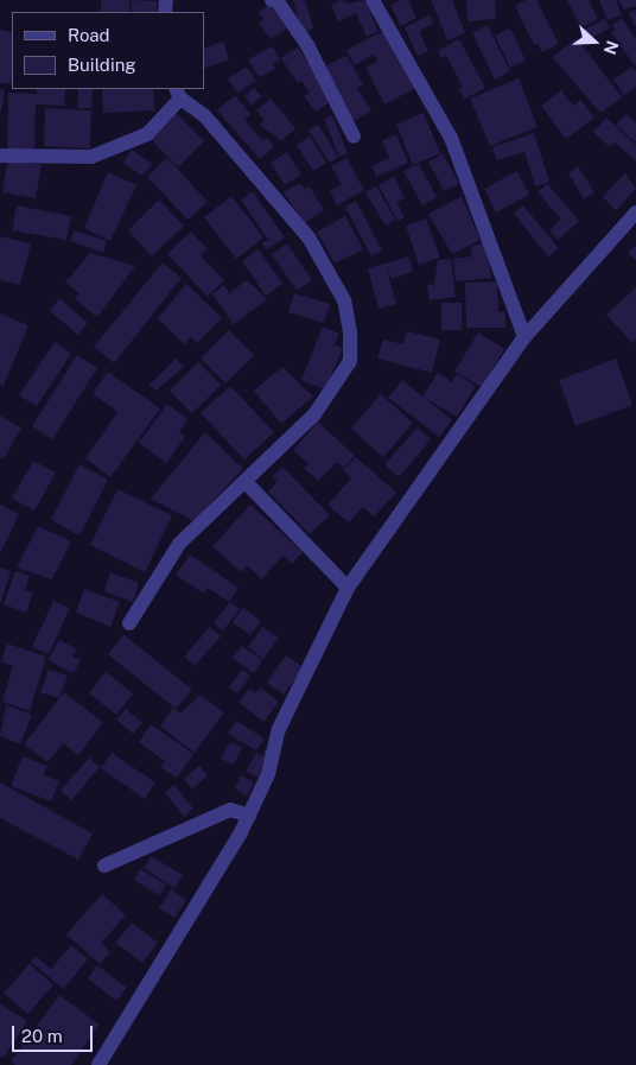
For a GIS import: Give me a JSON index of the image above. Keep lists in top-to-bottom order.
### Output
{
  "legend": ["Road", "Building"],
  "scale_bar": "20 m",
  "north": "right"
}
